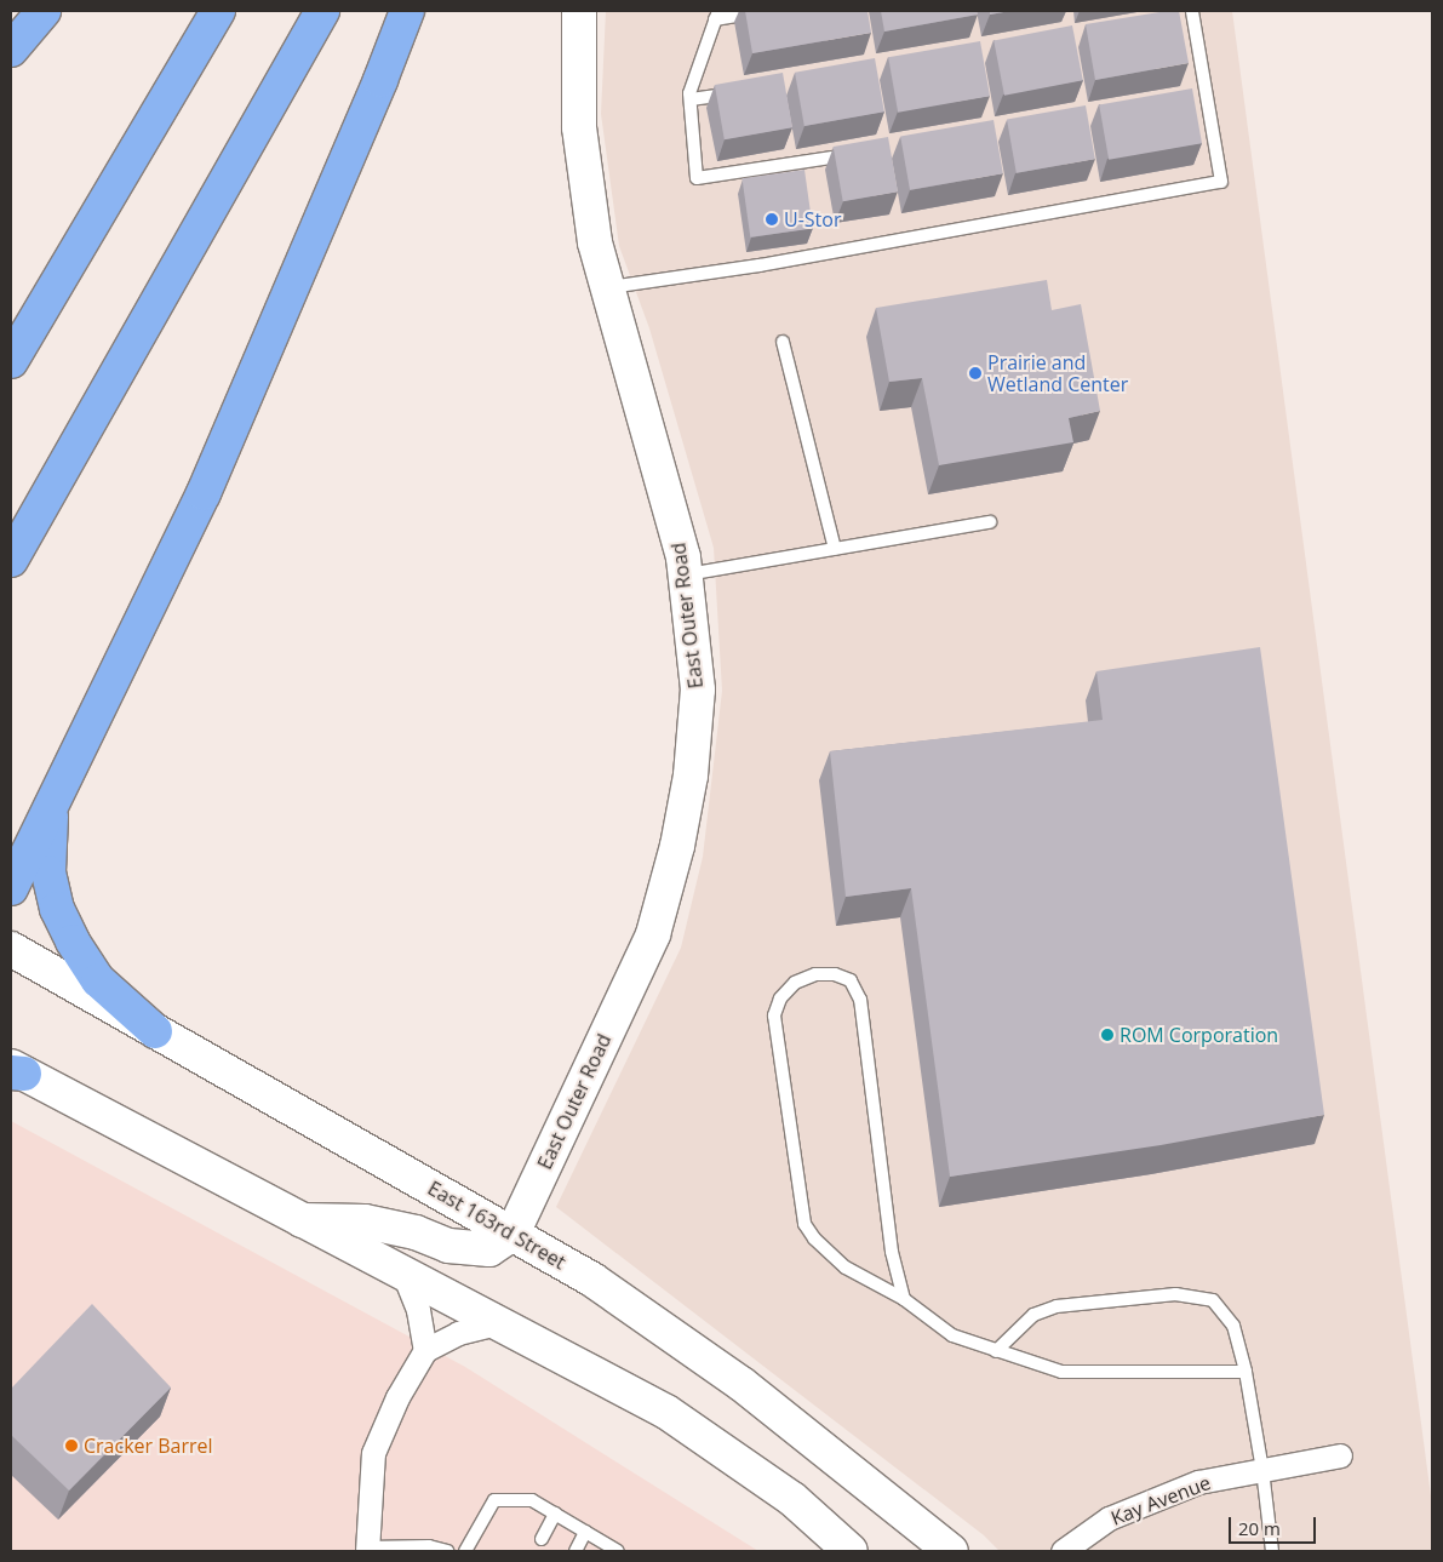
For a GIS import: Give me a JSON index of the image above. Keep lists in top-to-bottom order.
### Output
{
  "streets": {
    "street": ["East Outer Road", "East 163rd Street", "Kay Avenue"]
  },
  "crossings": [
    ["East Outer Road", "East 163rd Street"]
  ],
  "places": [
    "U-Stor",
    "Prairie and Wetland Center",
    "ROM Corporation",
    "Cracker Barrel"
  ],
  "scale_bar": "20 m"
}
